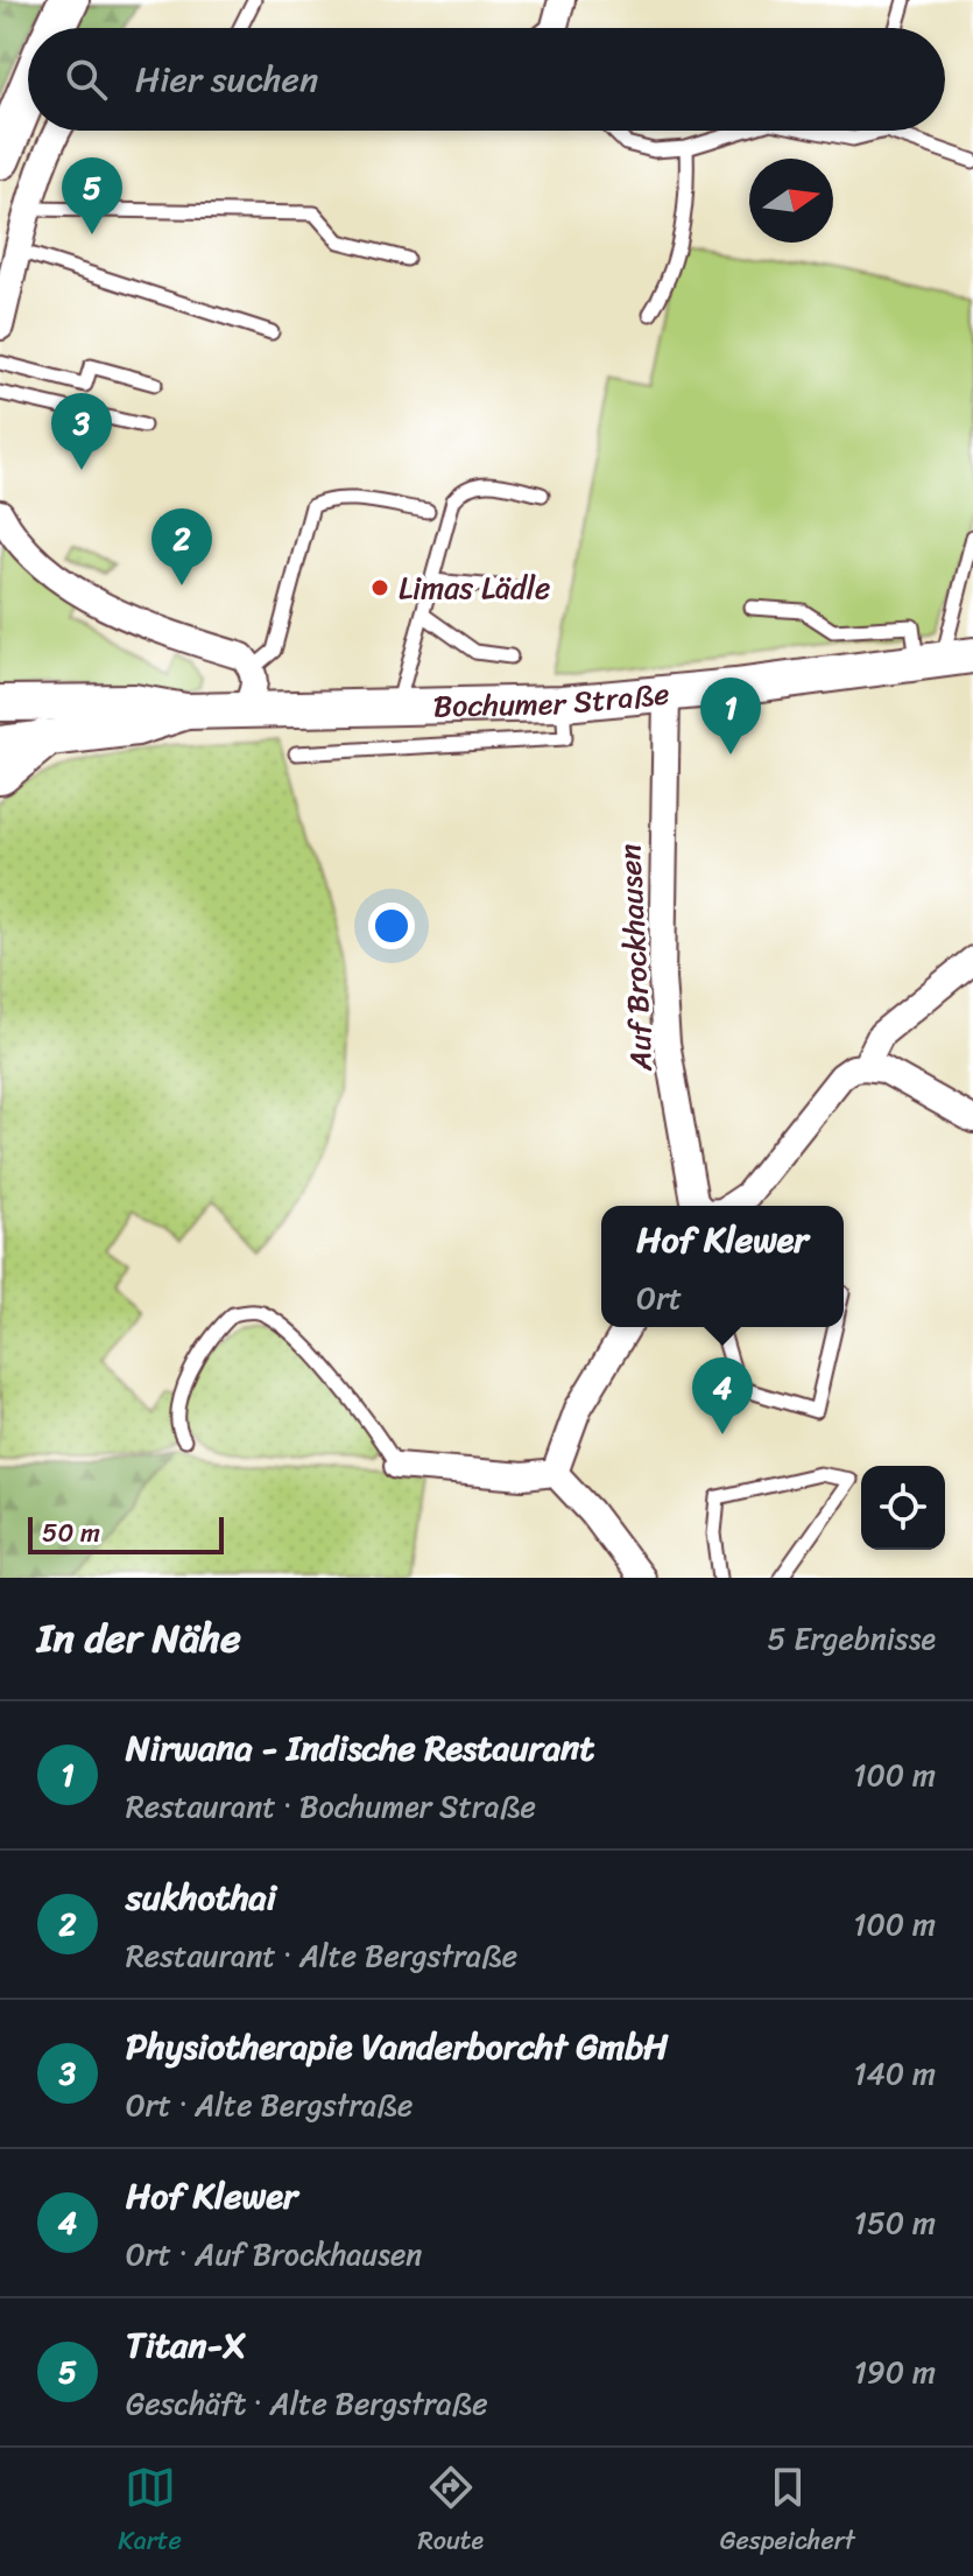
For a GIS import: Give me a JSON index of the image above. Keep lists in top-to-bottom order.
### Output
{
  "streets": {
    "main road": ["Bochumer Straße"],
    "street": ["Auf Brockhausen"]
  },
  "crossings": [
    ["Bochumer Straße", "Auf Brockhausen"]
  ],
  "places": ["Limas Lädle"],
  "scale_bar": "50 m",
  "north": "right",
  "page": {
    "search": "Hier suchen",
    "pins": [
      "5",
      "3",
      "2",
      "1",
      "4"
    ],
    "popup": ["Hof Klewer", "Ort"],
    "scale": "50 m",
    "heading": ["In der Nähe", "5 Ergebnisse"],
    "list": [
      {
        "mark": "1",
        "name": "Nirwana - Indische Restaurant",
        "note": "Restaurant · Bochumer Straße",
        "value": "100 m"
      },
      {
        "mark": "2",
        "name": "sukhothai",
        "note": "Restaurant · Alte Bergstraße",
        "value": "100 m"
      },
      {
        "mark": "3",
        "name": "Physiotherapie Vanderborcht GmbH",
        "note": "Ort · Alte Bergstraße",
        "value": "140 m"
      },
      {
        "mark": "4",
        "name": "Hof Klewer",
        "note": "Ort · Auf Brockhausen",
        "value": "150 m"
      },
      {
        "mark": "5",
        "name": "Titan-X",
        "note": "Geschäft · Alte Bergstraße",
        "value": "190 m"
      }
    ],
    "nav": ["Karte", "Route", "Gespeichert"]
  }
}
